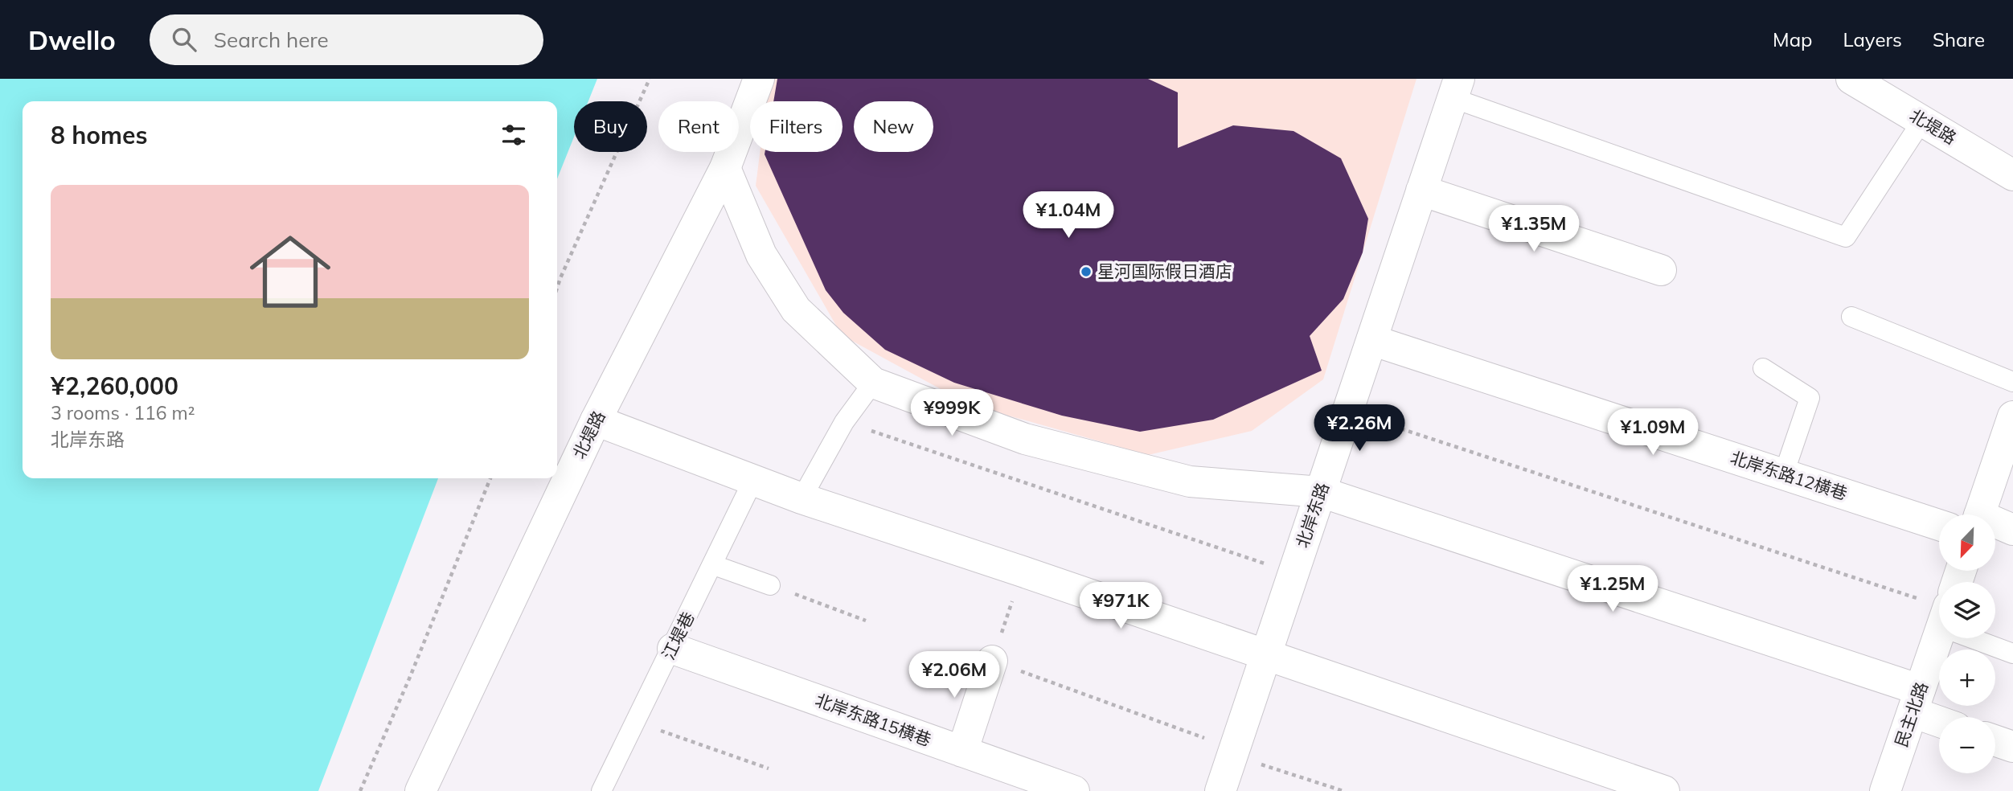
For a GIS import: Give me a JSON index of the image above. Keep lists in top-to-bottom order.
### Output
{
  "streets": {
    "street": [
      "北堤路",
      "北岸东路12横巷",
      "北岸东路",
      "民主北路",
      "北岸东路15横巷"
    ],
    "lane": ["江堤巷"]
  },
  "crossings": [
    ["北岸东路12横巷", "北岸东路"],
    ["江堤巷", "北岸东路15横巷"]
  ],
  "places": ["星河国际假日酒店"],
  "north": "bottom left",
  "page": {
    "header": "Dwello",
    "search": "Search here",
    "nav": ["Map", "Layers", "Share"],
    "chip": [
      "Buy",
      "Rent",
      "Filters",
      "New"
    ],
    "heading": "8 homes",
    "list": [
      {
        "name": "¥2,260,000",
        "note": "3 rooms · 116 m² · 北岸东路"
      }
    ],
    "price": [
      "¥1.04M",
      "¥1.35M",
      "¥999K",
      "¥2.26M",
      "¥1.09M",
      "¥1.25M",
      "¥971K",
      "¥2.06M"
    ],
    "map_buttons": ["+", "−"]
  }
}
